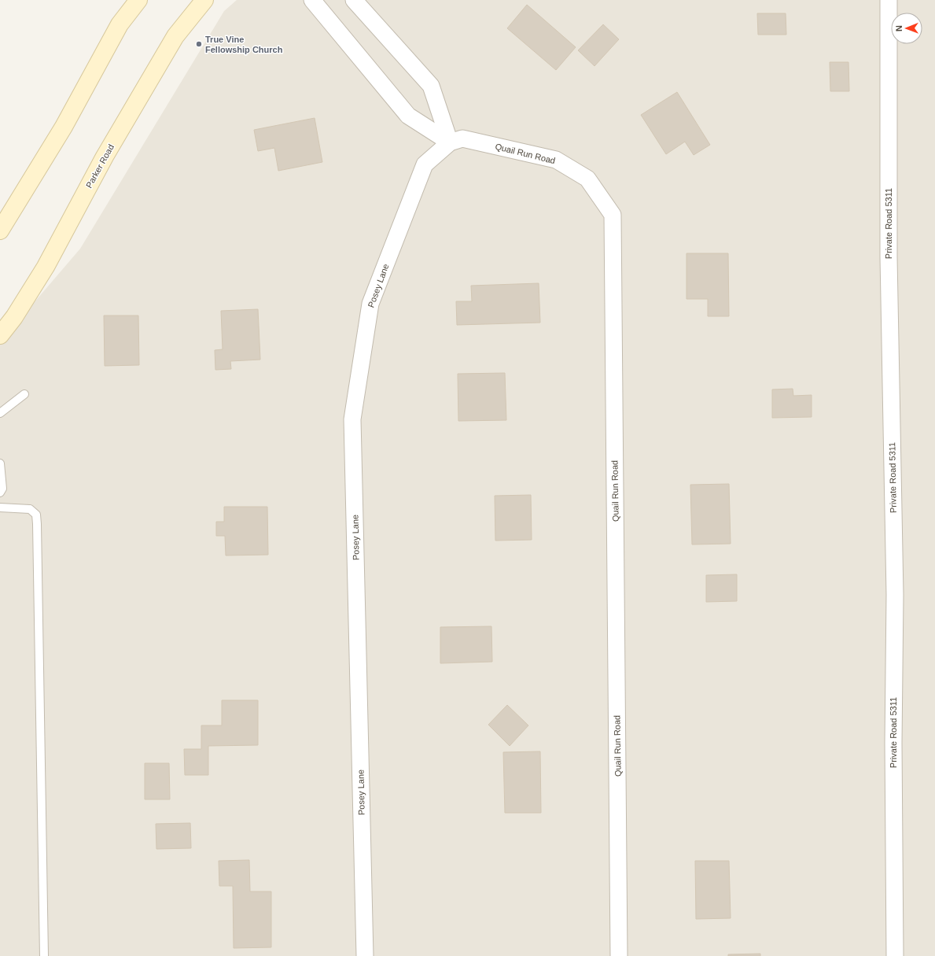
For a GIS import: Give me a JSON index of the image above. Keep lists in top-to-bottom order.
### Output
{
  "streets": {
    "main road": ["Parker Road"],
    "street": ["Quail Run Road", "Private Road 5311", "Posey Lane"]
  },
  "crossings": [
    ["Quail Run Road", "Posey Lane"]
  ],
  "places": ["True Vine Fellowship Church"],
  "north": "left"
}
